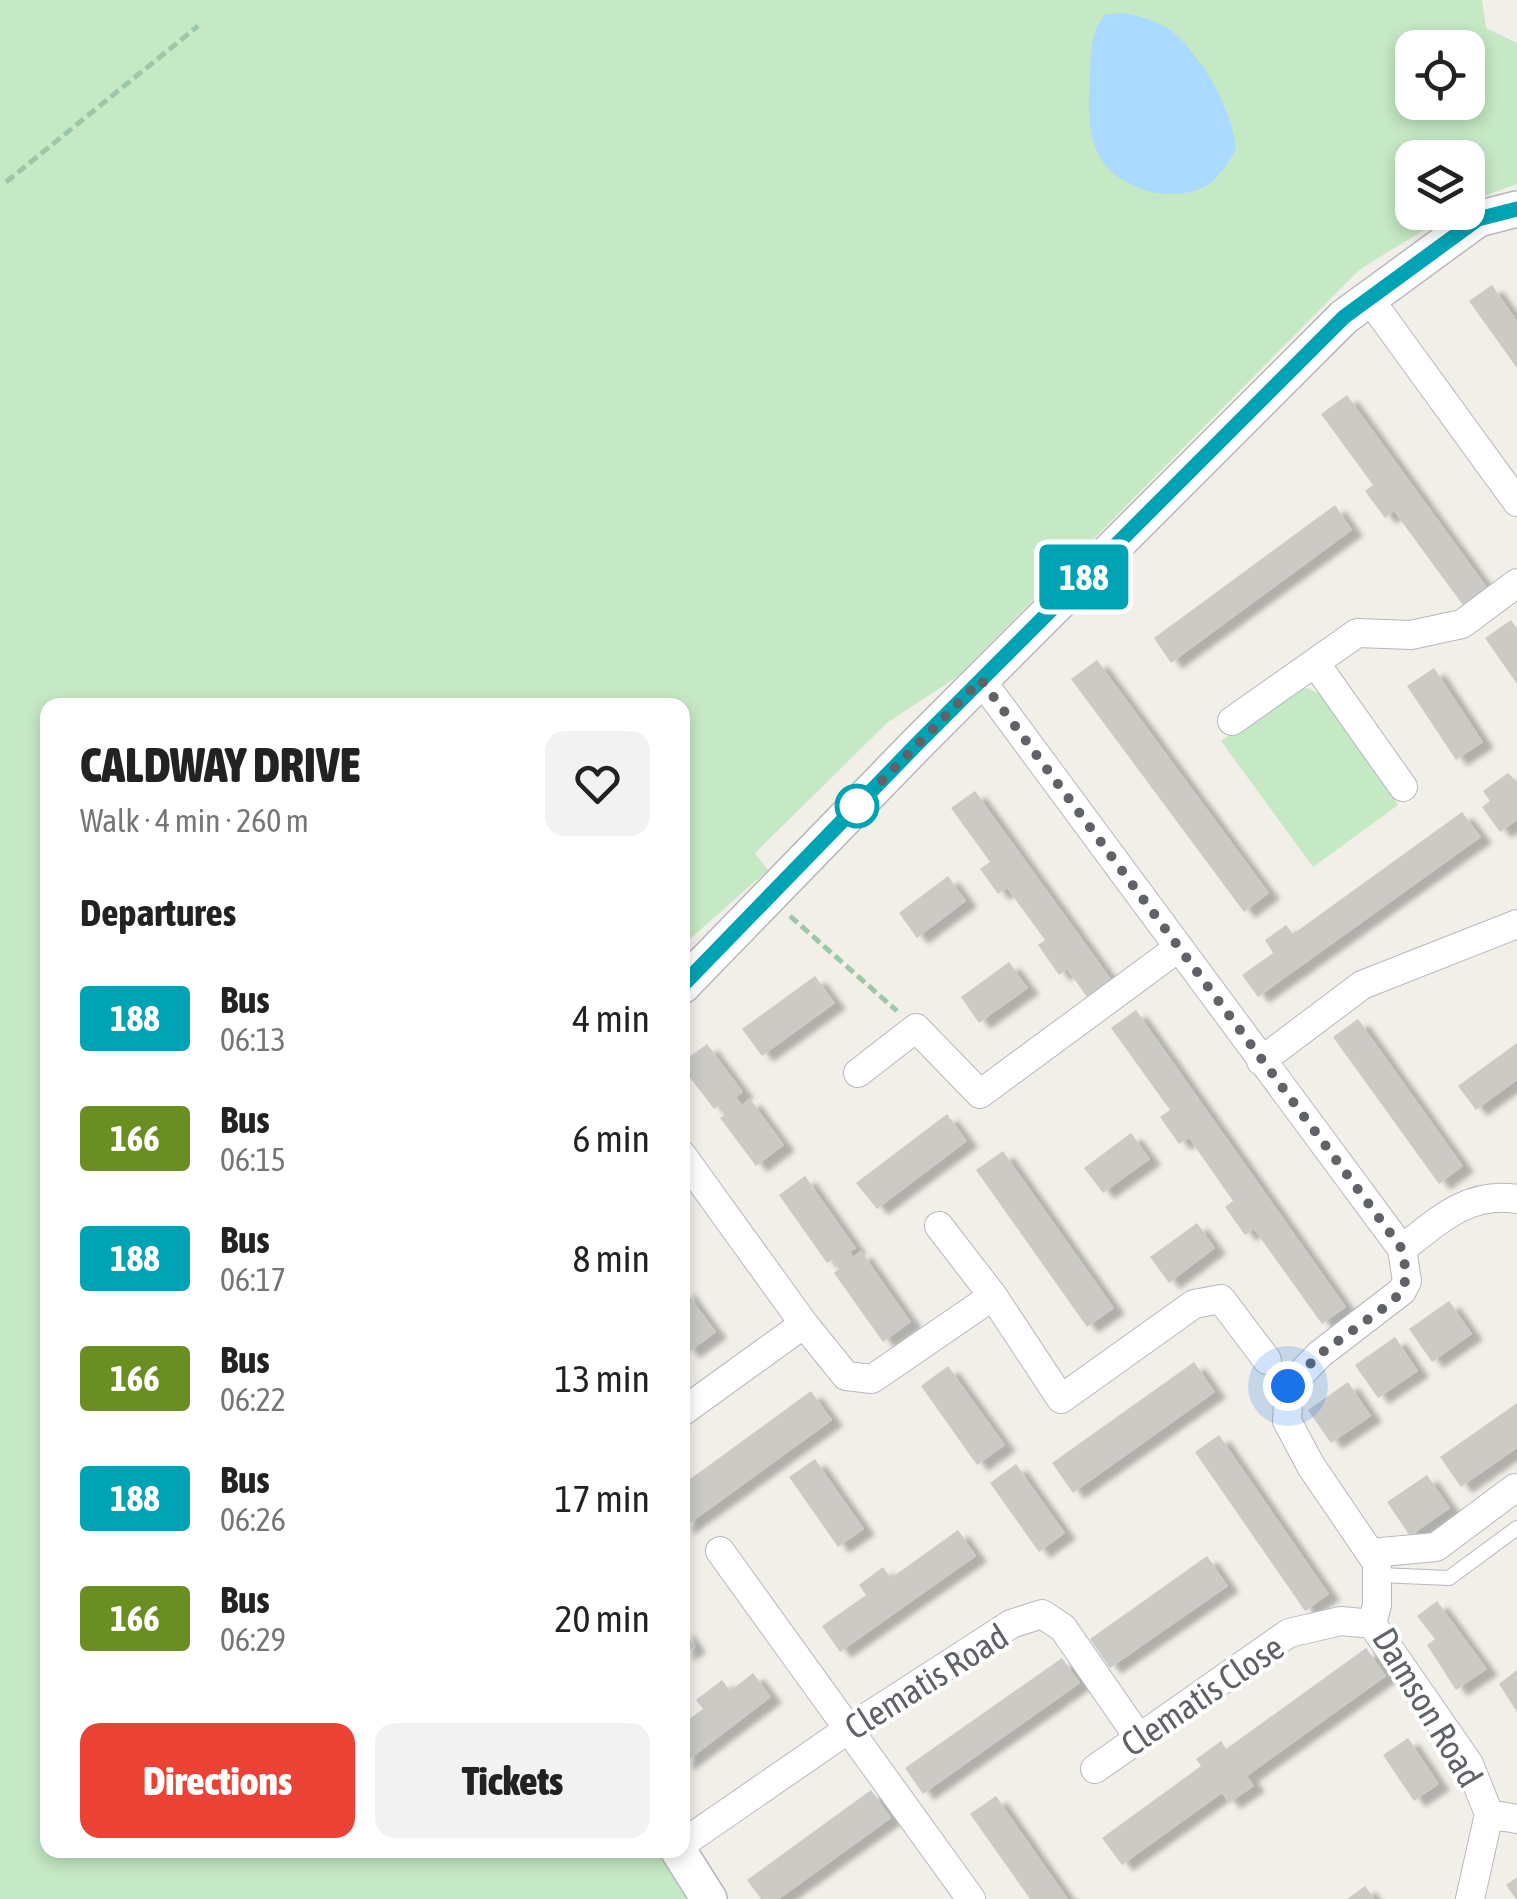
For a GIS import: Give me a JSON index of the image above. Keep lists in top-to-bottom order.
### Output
{
  "streets": {
    "street": ["Clematis Road", "Clematis Close", "Damson Road"]
  },
  "crossings": [
    ["Clematis Road", "Clematis Close"],
    ["Clematis Close", "Damson Road"]
  ],
  "lines": ["bus line 188"],
  "page": {
    "on_map": "188",
    "heading": [
      ["CALDWAY DRIVE", "Walk · 4 min · 260 m"],
      "Departures"
    ],
    "list": [
      {
        "mark": "188",
        "name": "Bus",
        "note": "06:13",
        "value": "4 min"
      },
      {
        "mark": "166",
        "name": "Bus",
        "note": "06:15",
        "value": "6 min"
      },
      {
        "mark": "188",
        "name": "Bus",
        "note": "06:17",
        "value": "8 min"
      },
      {
        "mark": "166",
        "name": "Bus",
        "note": "06:22",
        "value": "13 min"
      },
      {
        "mark": "188",
        "name": "Bus",
        "note": "06:26",
        "value": "17 min"
      },
      {
        "mark": "166",
        "name": "Bus",
        "note": "06:29",
        "value": "20 min"
      }
    ],
    "buttons": ["Directions", "Tickets"]
  }
}
